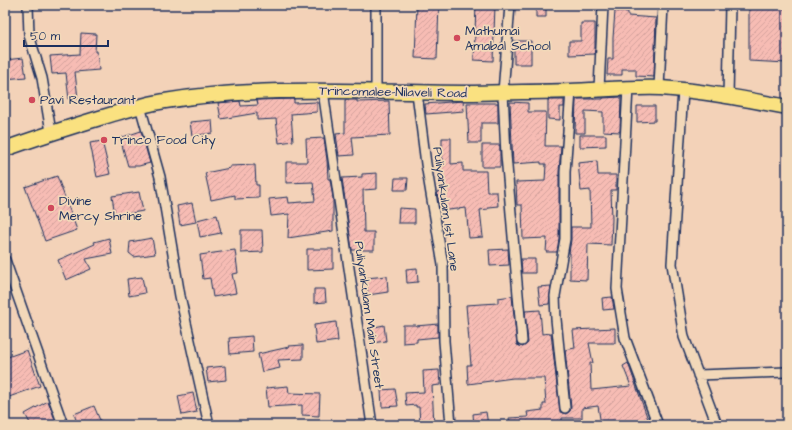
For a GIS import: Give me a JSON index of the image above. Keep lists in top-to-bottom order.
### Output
{
  "streets": {
    "main road": ["Trincomalee-Nilaveli Road"],
    "street": ["Puliyankulam 1st Lane", "Puliyankulam Main Street"]
  },
  "crossings": [
    ["Trincomalee-Nilaveli Road", "Puliyankulam 1st Lane"],
    ["Trincomalee-Nilaveli Road", "Puliyankulam Main Street"]
  ],
  "places": [
    "Mathumai Amabal School",
    "Pavi Restaurant",
    "Trinco Food City",
    "Divine Mercy Shrine"
  ],
  "scale_bar": "50 m"
}
